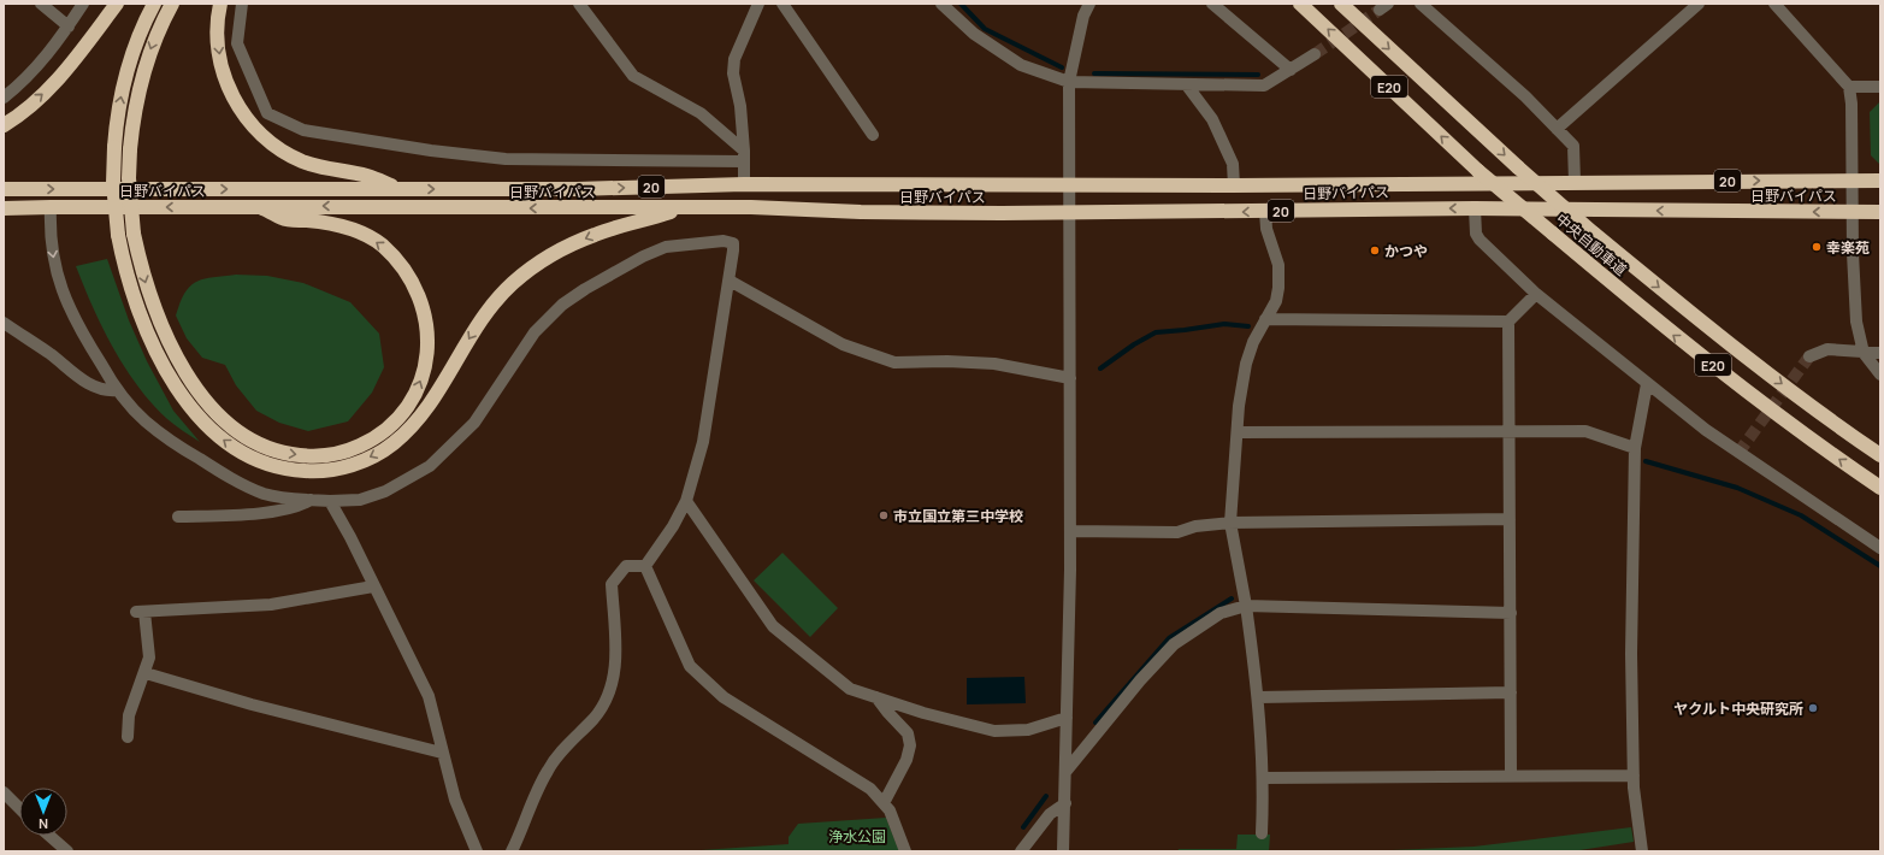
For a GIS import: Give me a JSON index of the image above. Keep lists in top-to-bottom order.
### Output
{
  "streets": {
    "highway": [
      "E20",
      "20",
      "日野バイパス",
      "中央自動車道"
    ]
  },
  "parks": ["浄水公園"],
  "places": [
    "幸楽苑",
    "かつや",
    "市立国立第三中学校",
    "ヤクルト中央研究所"
  ],
  "north": "bottom"
}
